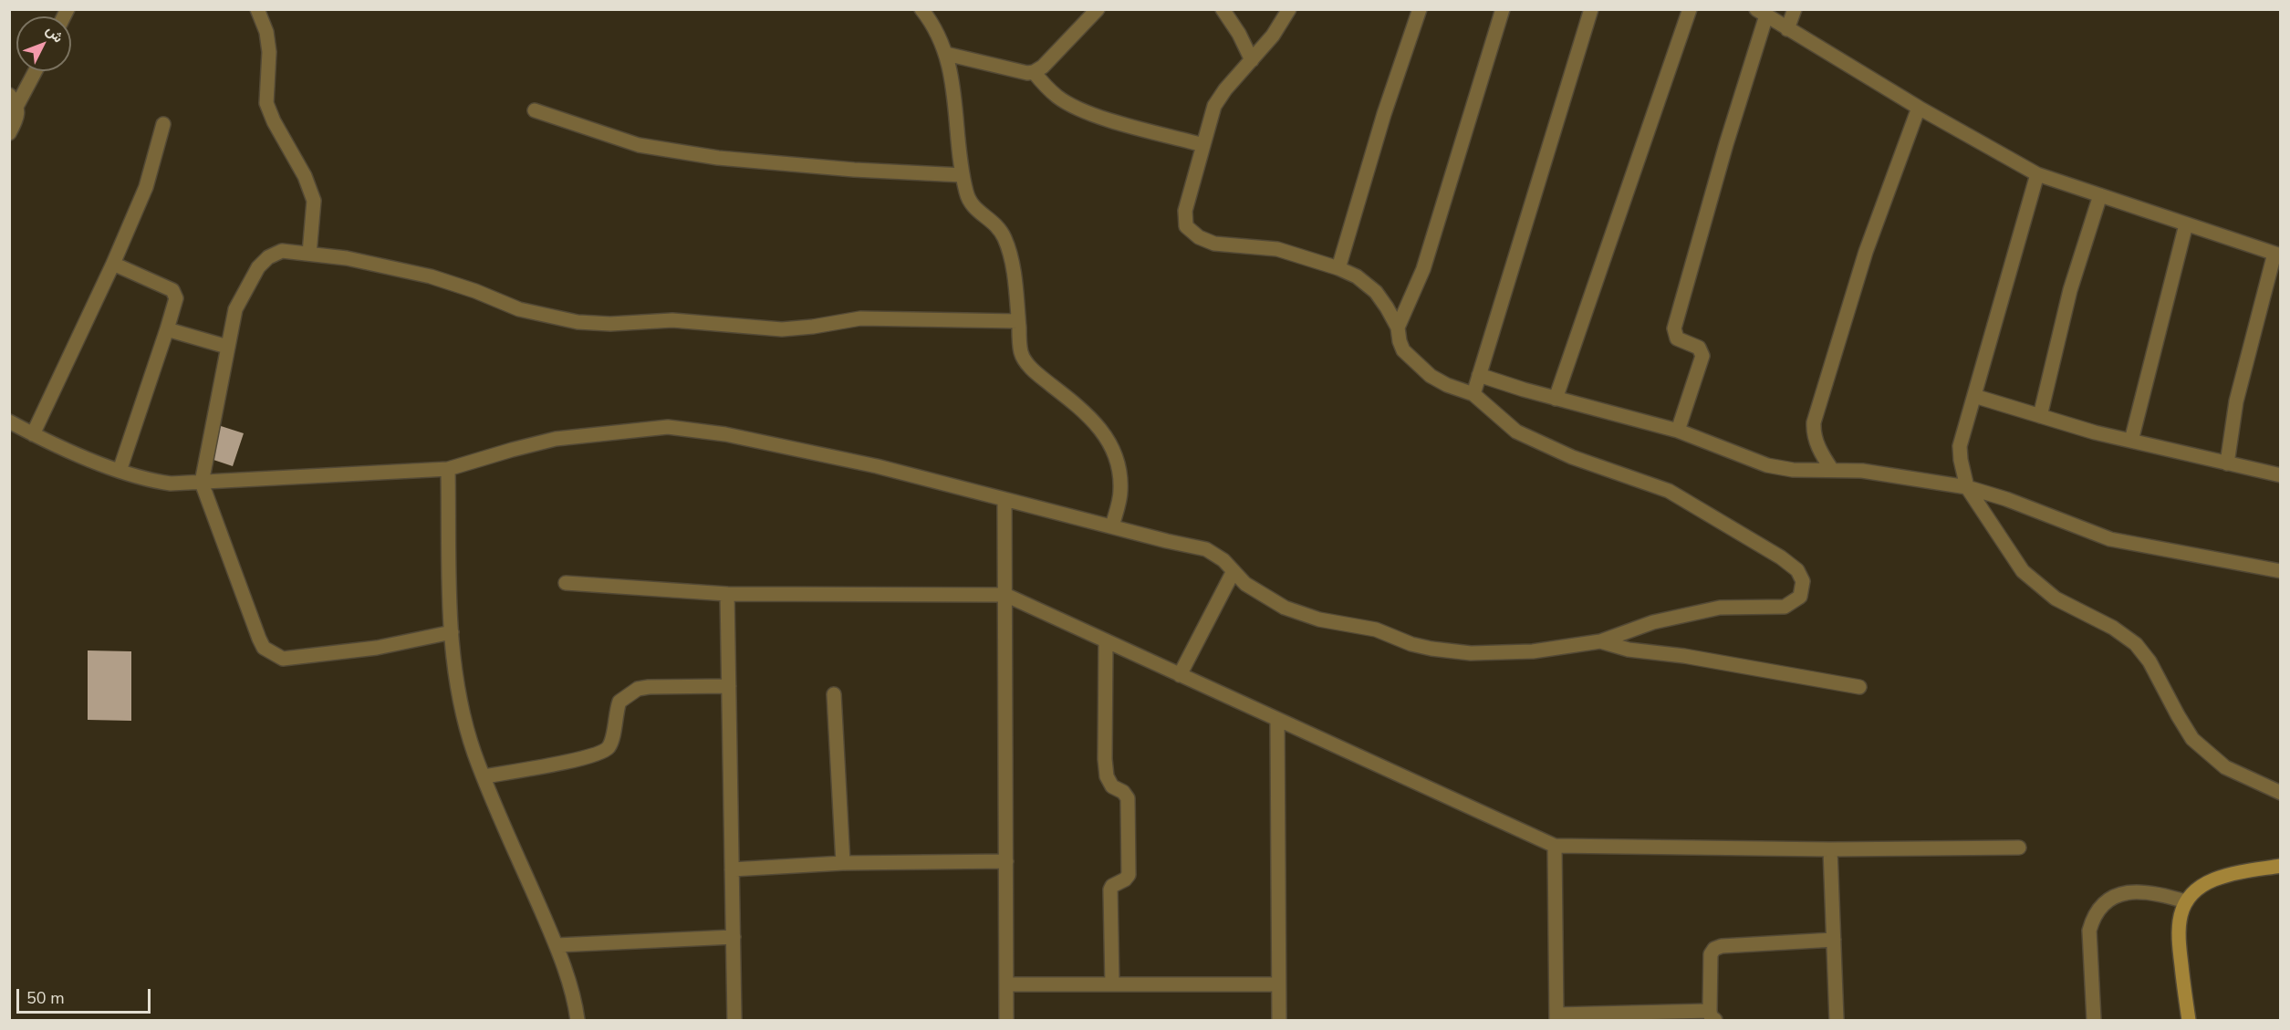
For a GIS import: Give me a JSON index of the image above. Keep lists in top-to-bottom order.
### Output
{
  "scale_bar": "50 m",
  "north": "top right"
}
